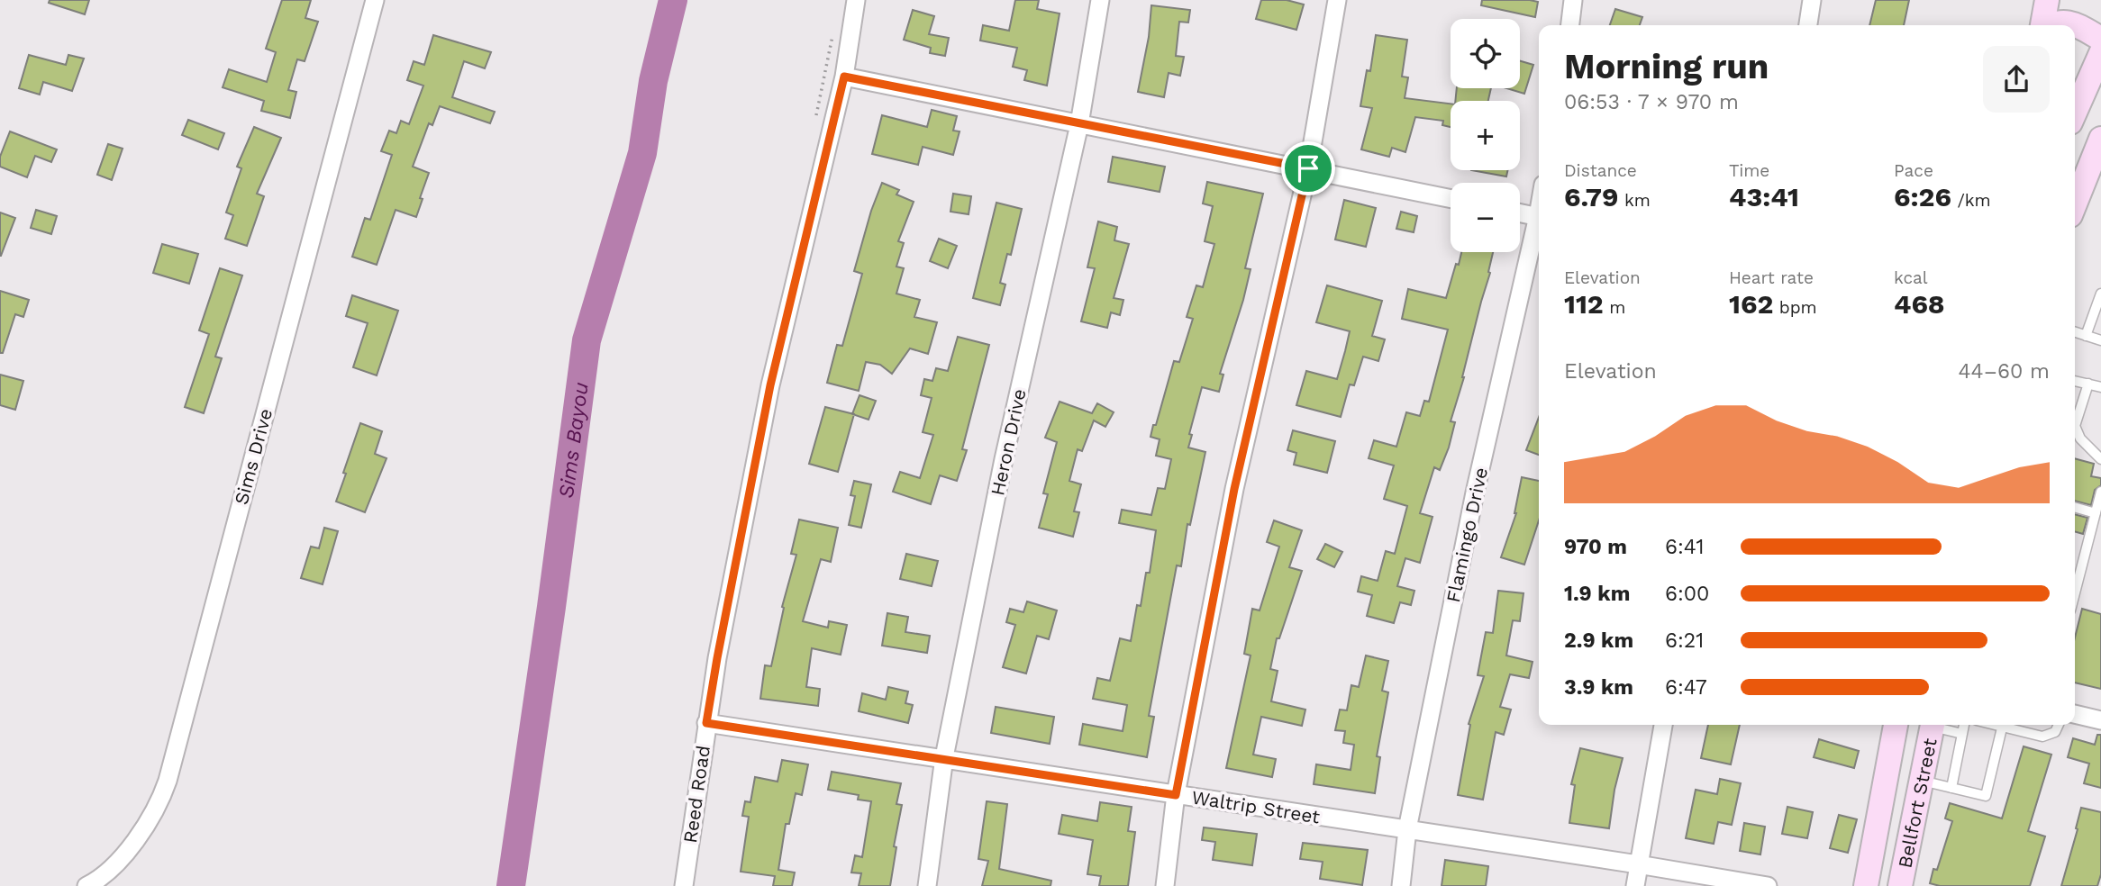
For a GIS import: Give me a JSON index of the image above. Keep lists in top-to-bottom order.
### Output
{
  "streets": {
    "main road": ["Bellfort Street"],
    "street": [
      "Heron Drive",
      "Sims Drive",
      "Flamingo Drive",
      "Reed Road",
      "Waltrip Street"
    ]
  },
  "crossings": [
    ["Heron Drive", "Waltrip Street"],
    ["Flamingo Drive", "Waltrip Street"],
    ["Reed Road", "Waltrip Street"]
  ],
  "water": ["Sims Bayou"],
  "page": {
    "map_buttons": ["+", "−"],
    "heading": ["Morning run", "06:53 · 7 × 970 m"],
    "stats": [
      ["Distance", "6.79 km"],
      ["Time", "43:41"],
      ["Pace", "6:26 /km"],
      ["Elevation", "112 m"],
      ["Heart rate", "162 bpm"],
      ["kcal", "468"]
    ],
    "chart": ["Elevation", "44–60 m"],
    "list": [
      {
        "name": "970 m",
        "note": "6:41"
      },
      {
        "name": "1.9 km",
        "note": "6:00"
      },
      {
        "name": "2.9 km",
        "note": "6:21"
      },
      {
        "name": "3.9 km",
        "note": "6:47"
      }
    ]
  }
}
